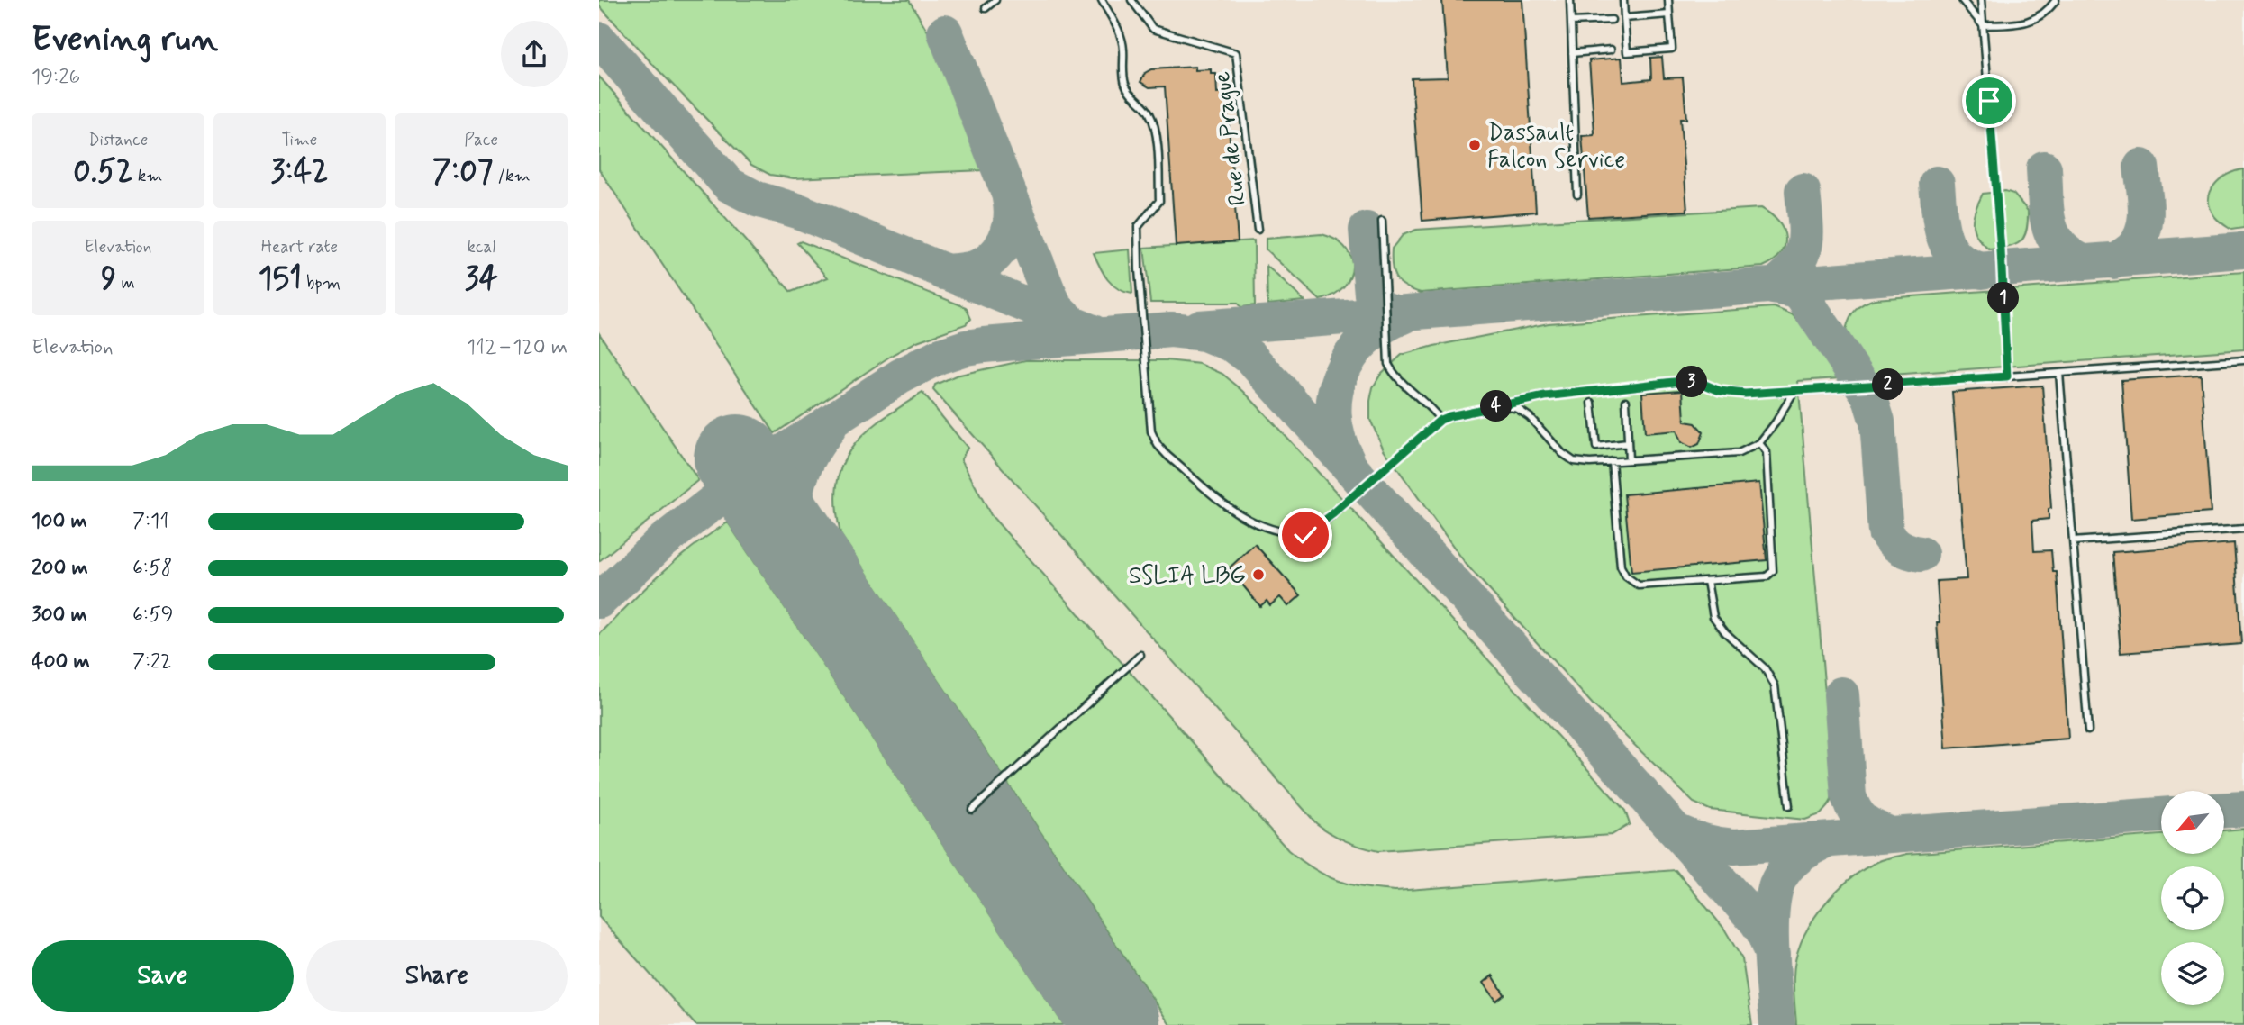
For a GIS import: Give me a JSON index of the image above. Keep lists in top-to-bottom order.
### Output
{
  "streets": {
    "lane": ["Rue de Prague"]
  },
  "places": ["Dassault Falcon Service", "SSLIA LBG"],
  "north": "bottom left",
  "page": {
    "heading": ["Evening run", "19:26"],
    "stats": [
      ["Distance", "0.52 km"],
      ["Time", "3:42"],
      ["Pace", "7:07 /km"],
      ["Elevation", "9 m"],
      ["Heart rate", "151 bpm"],
      ["kcal", "34"]
    ],
    "pins": [
      "1",
      "3",
      "2",
      "4"
    ],
    "chart": ["Elevation", "112–120 m"],
    "list": [
      {
        "name": "100 m",
        "note": "7:11"
      },
      {
        "name": "200 m",
        "note": "6:58"
      },
      {
        "name": "300 m",
        "note": "6:59"
      },
      {
        "name": "400 m",
        "note": "7:22"
      }
    ],
    "buttons": ["Save", "Share"]
  }
}
